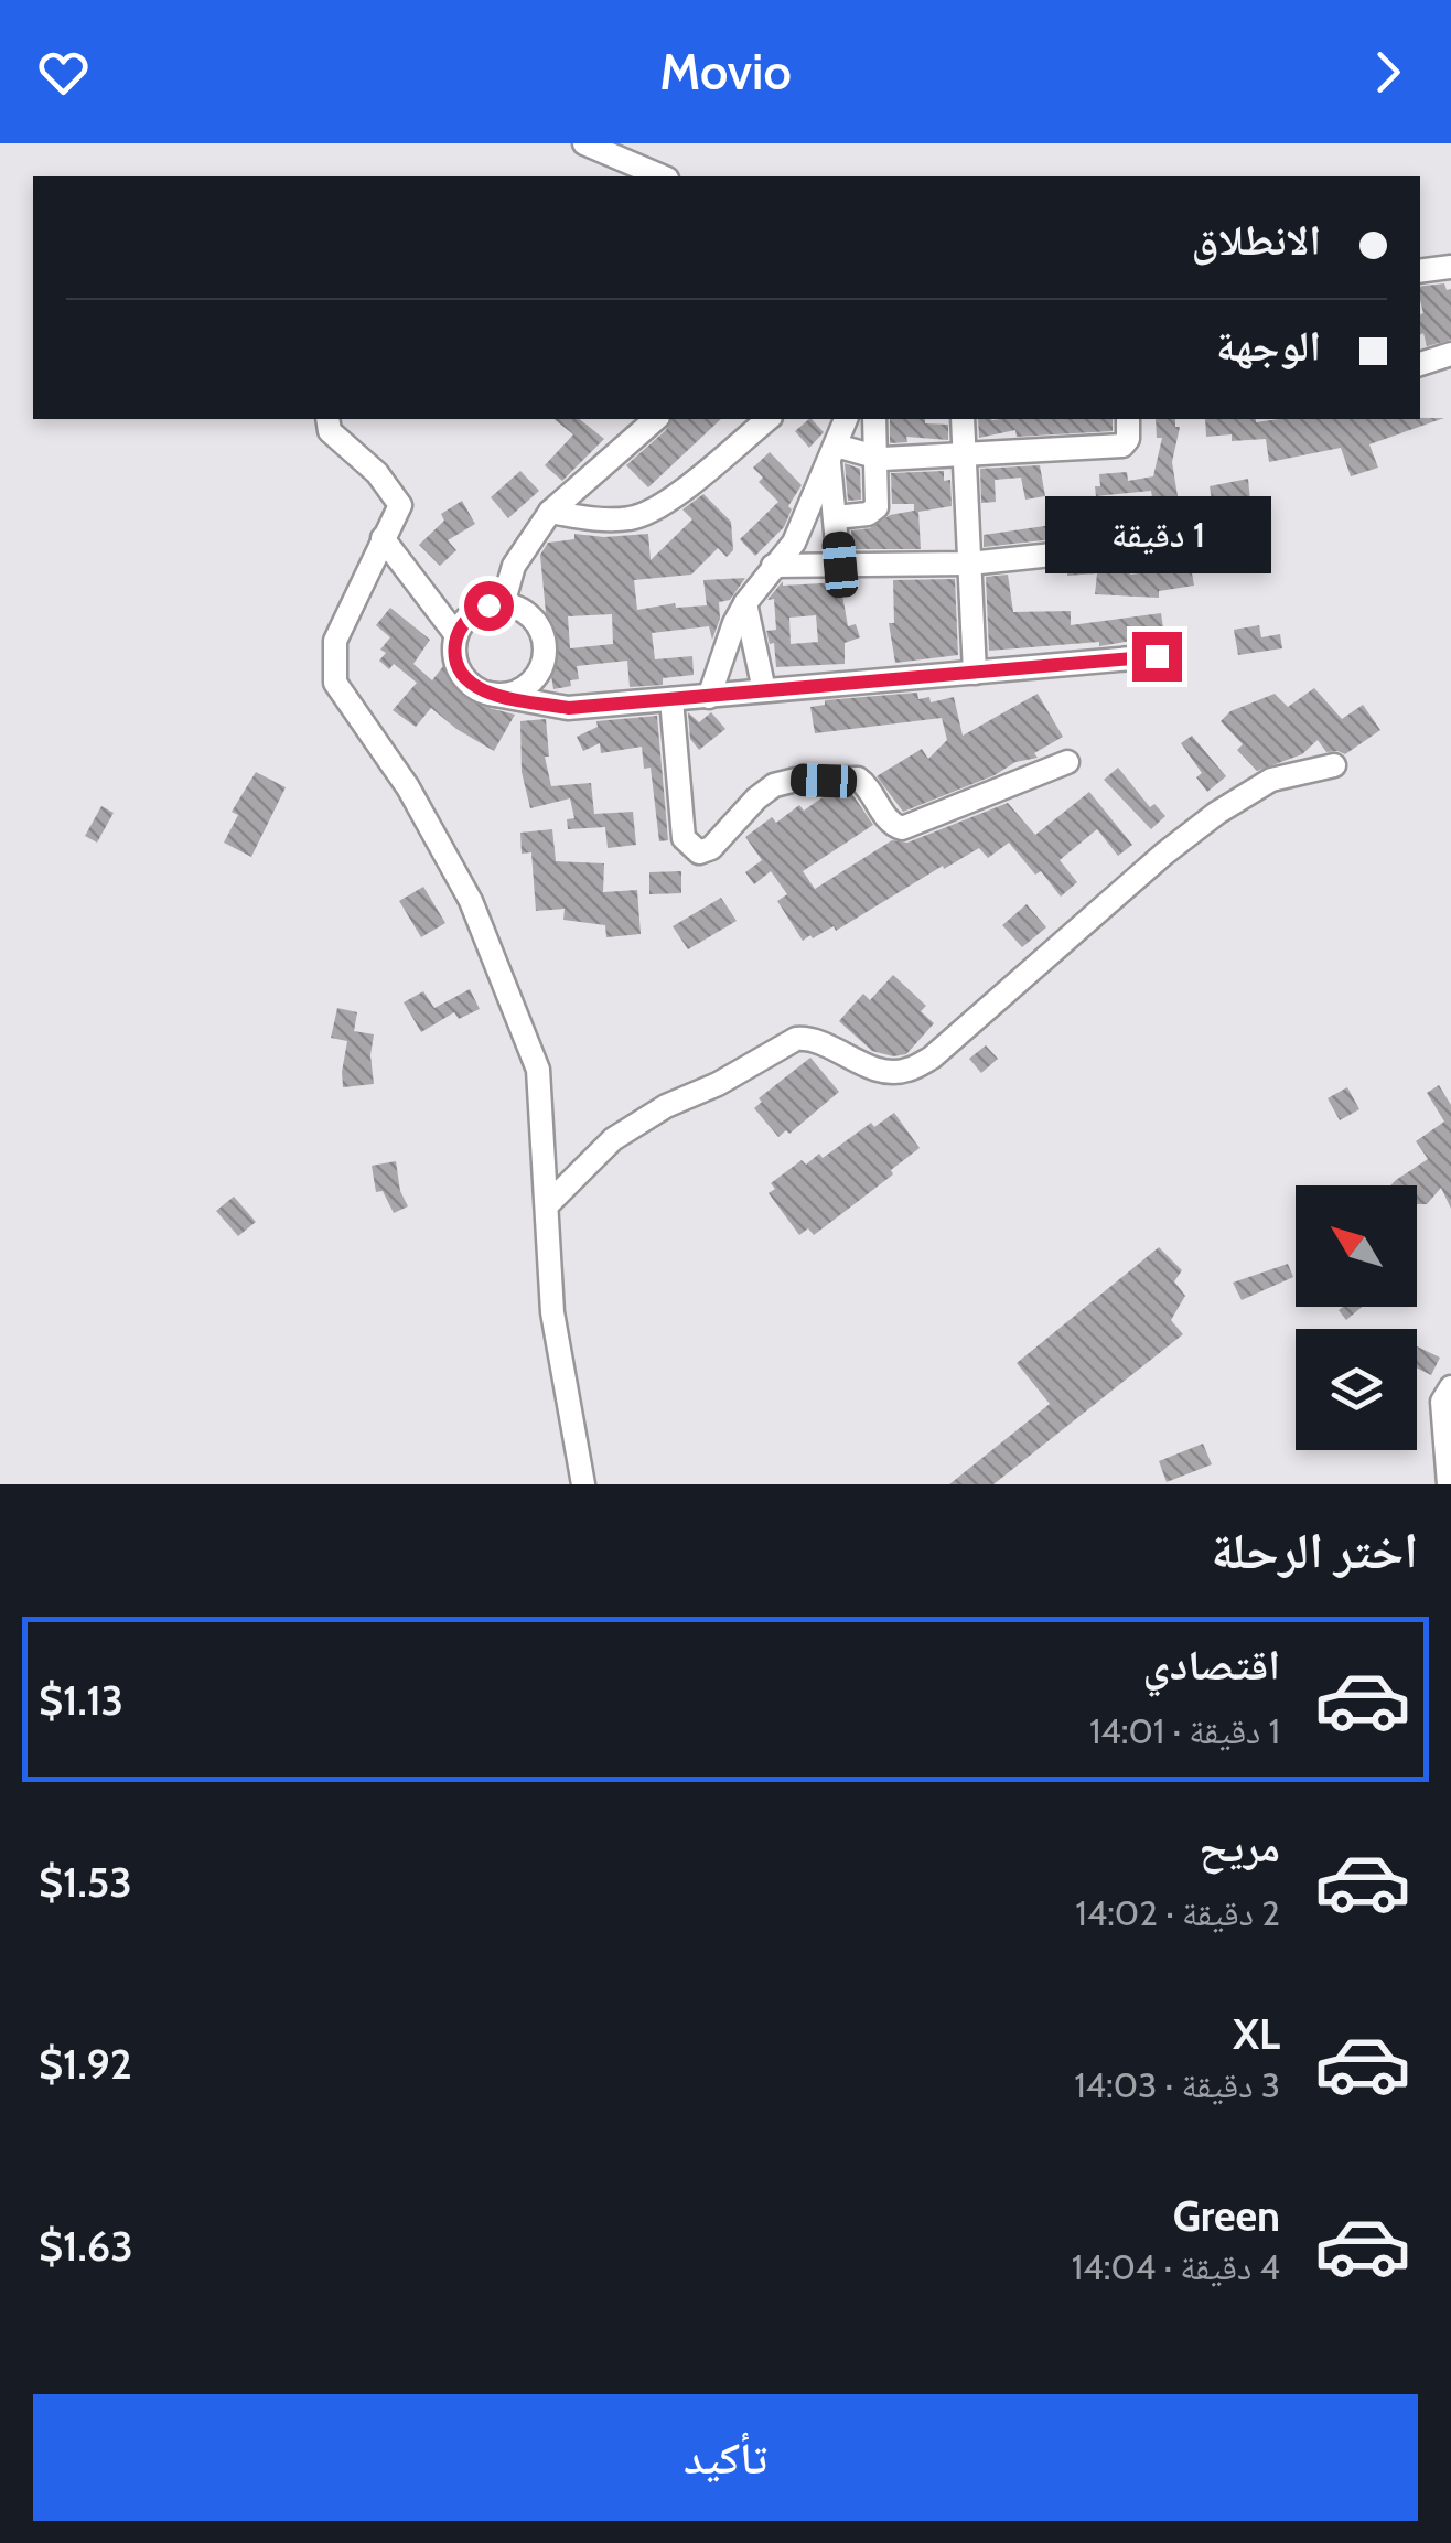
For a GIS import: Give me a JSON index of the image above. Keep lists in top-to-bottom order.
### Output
{
  "north": "top left",
  "page": {
    "header": "Movio",
    "banner": ["الانطلاق", "الوجهة"],
    "bubble": "1 دقيقة",
    "heading": "اختر الرحلة",
    "list": [
      {
        "name": "اقتصادي",
        "note": "1 دقيقة · 14:01",
        "value": "$1.13"
      },
      {
        "name": "مريح",
        "note": "2 دقيقة · 14:02",
        "value": "$1.53"
      },
      {
        "name": "XL",
        "note": "3 دقيقة · 14:03",
        "value": "$1.92"
      },
      {
        "name": "Green",
        "note": "4 دقيقة · 14:04",
        "value": "$1.63"
      }
    ],
    "buttons": "تأكيد"
  }
}
